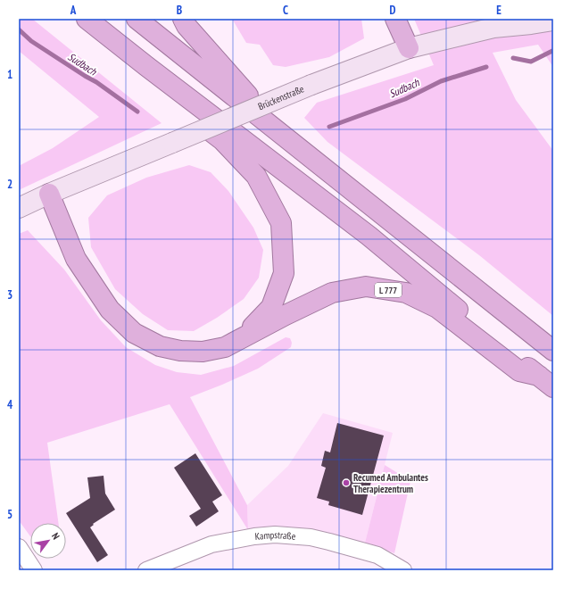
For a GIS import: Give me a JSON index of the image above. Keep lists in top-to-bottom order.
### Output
{
  "streets": {
    "highway": ["L 777"],
    "main road": ["Brückenstraße"],
    "street": ["Kampstraße"]
  },
  "crossings": [
    ["Brückenstraße", "L 777"]
  ],
  "water": ["Sudbach"],
  "places": ["Recumed Ambulantes Therapiezentrum"],
  "north": "top right",
  "grid": {
    "columns": [
      "A",
      "B",
      "C",
      "D",
      "E"
    ],
    "rows": [
      "1",
      "2",
      "3",
      "4",
      "5"
    ]
  }
}
